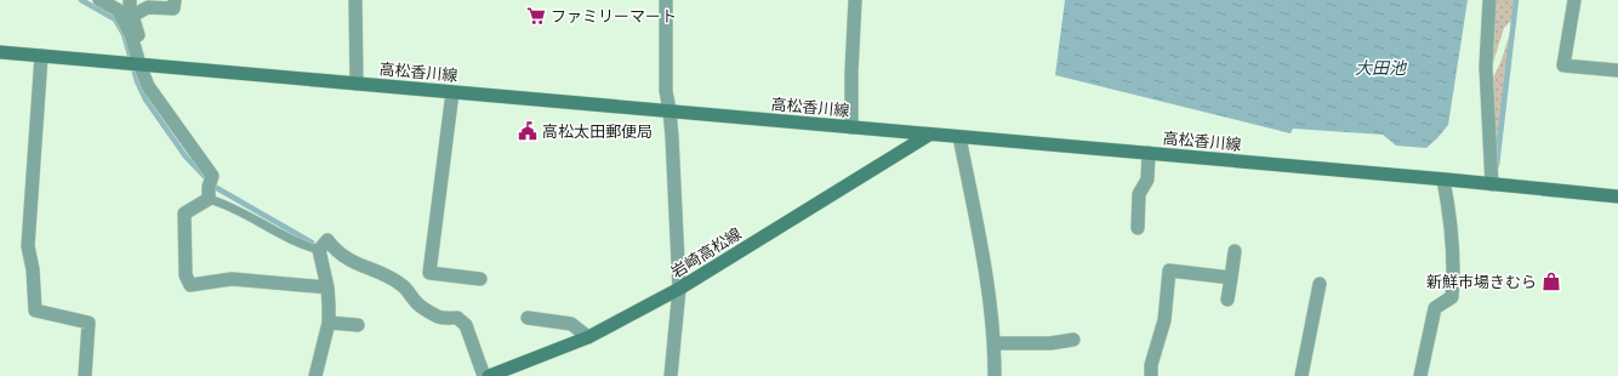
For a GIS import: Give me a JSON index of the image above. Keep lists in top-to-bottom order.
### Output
{
  "streets": {
    "main road": ["高松香川線", "岩崎高松線"]
  },
  "crossings": [
    ["高松香川線", "岩崎高松線"]
  ],
  "water": ["大田池"],
  "places": {
    "supermarket": ["ファミリーマート"],
    "public building": ["高松太田郵便局"],
    "shop": ["新鮮市場きむら"]
  }
}
